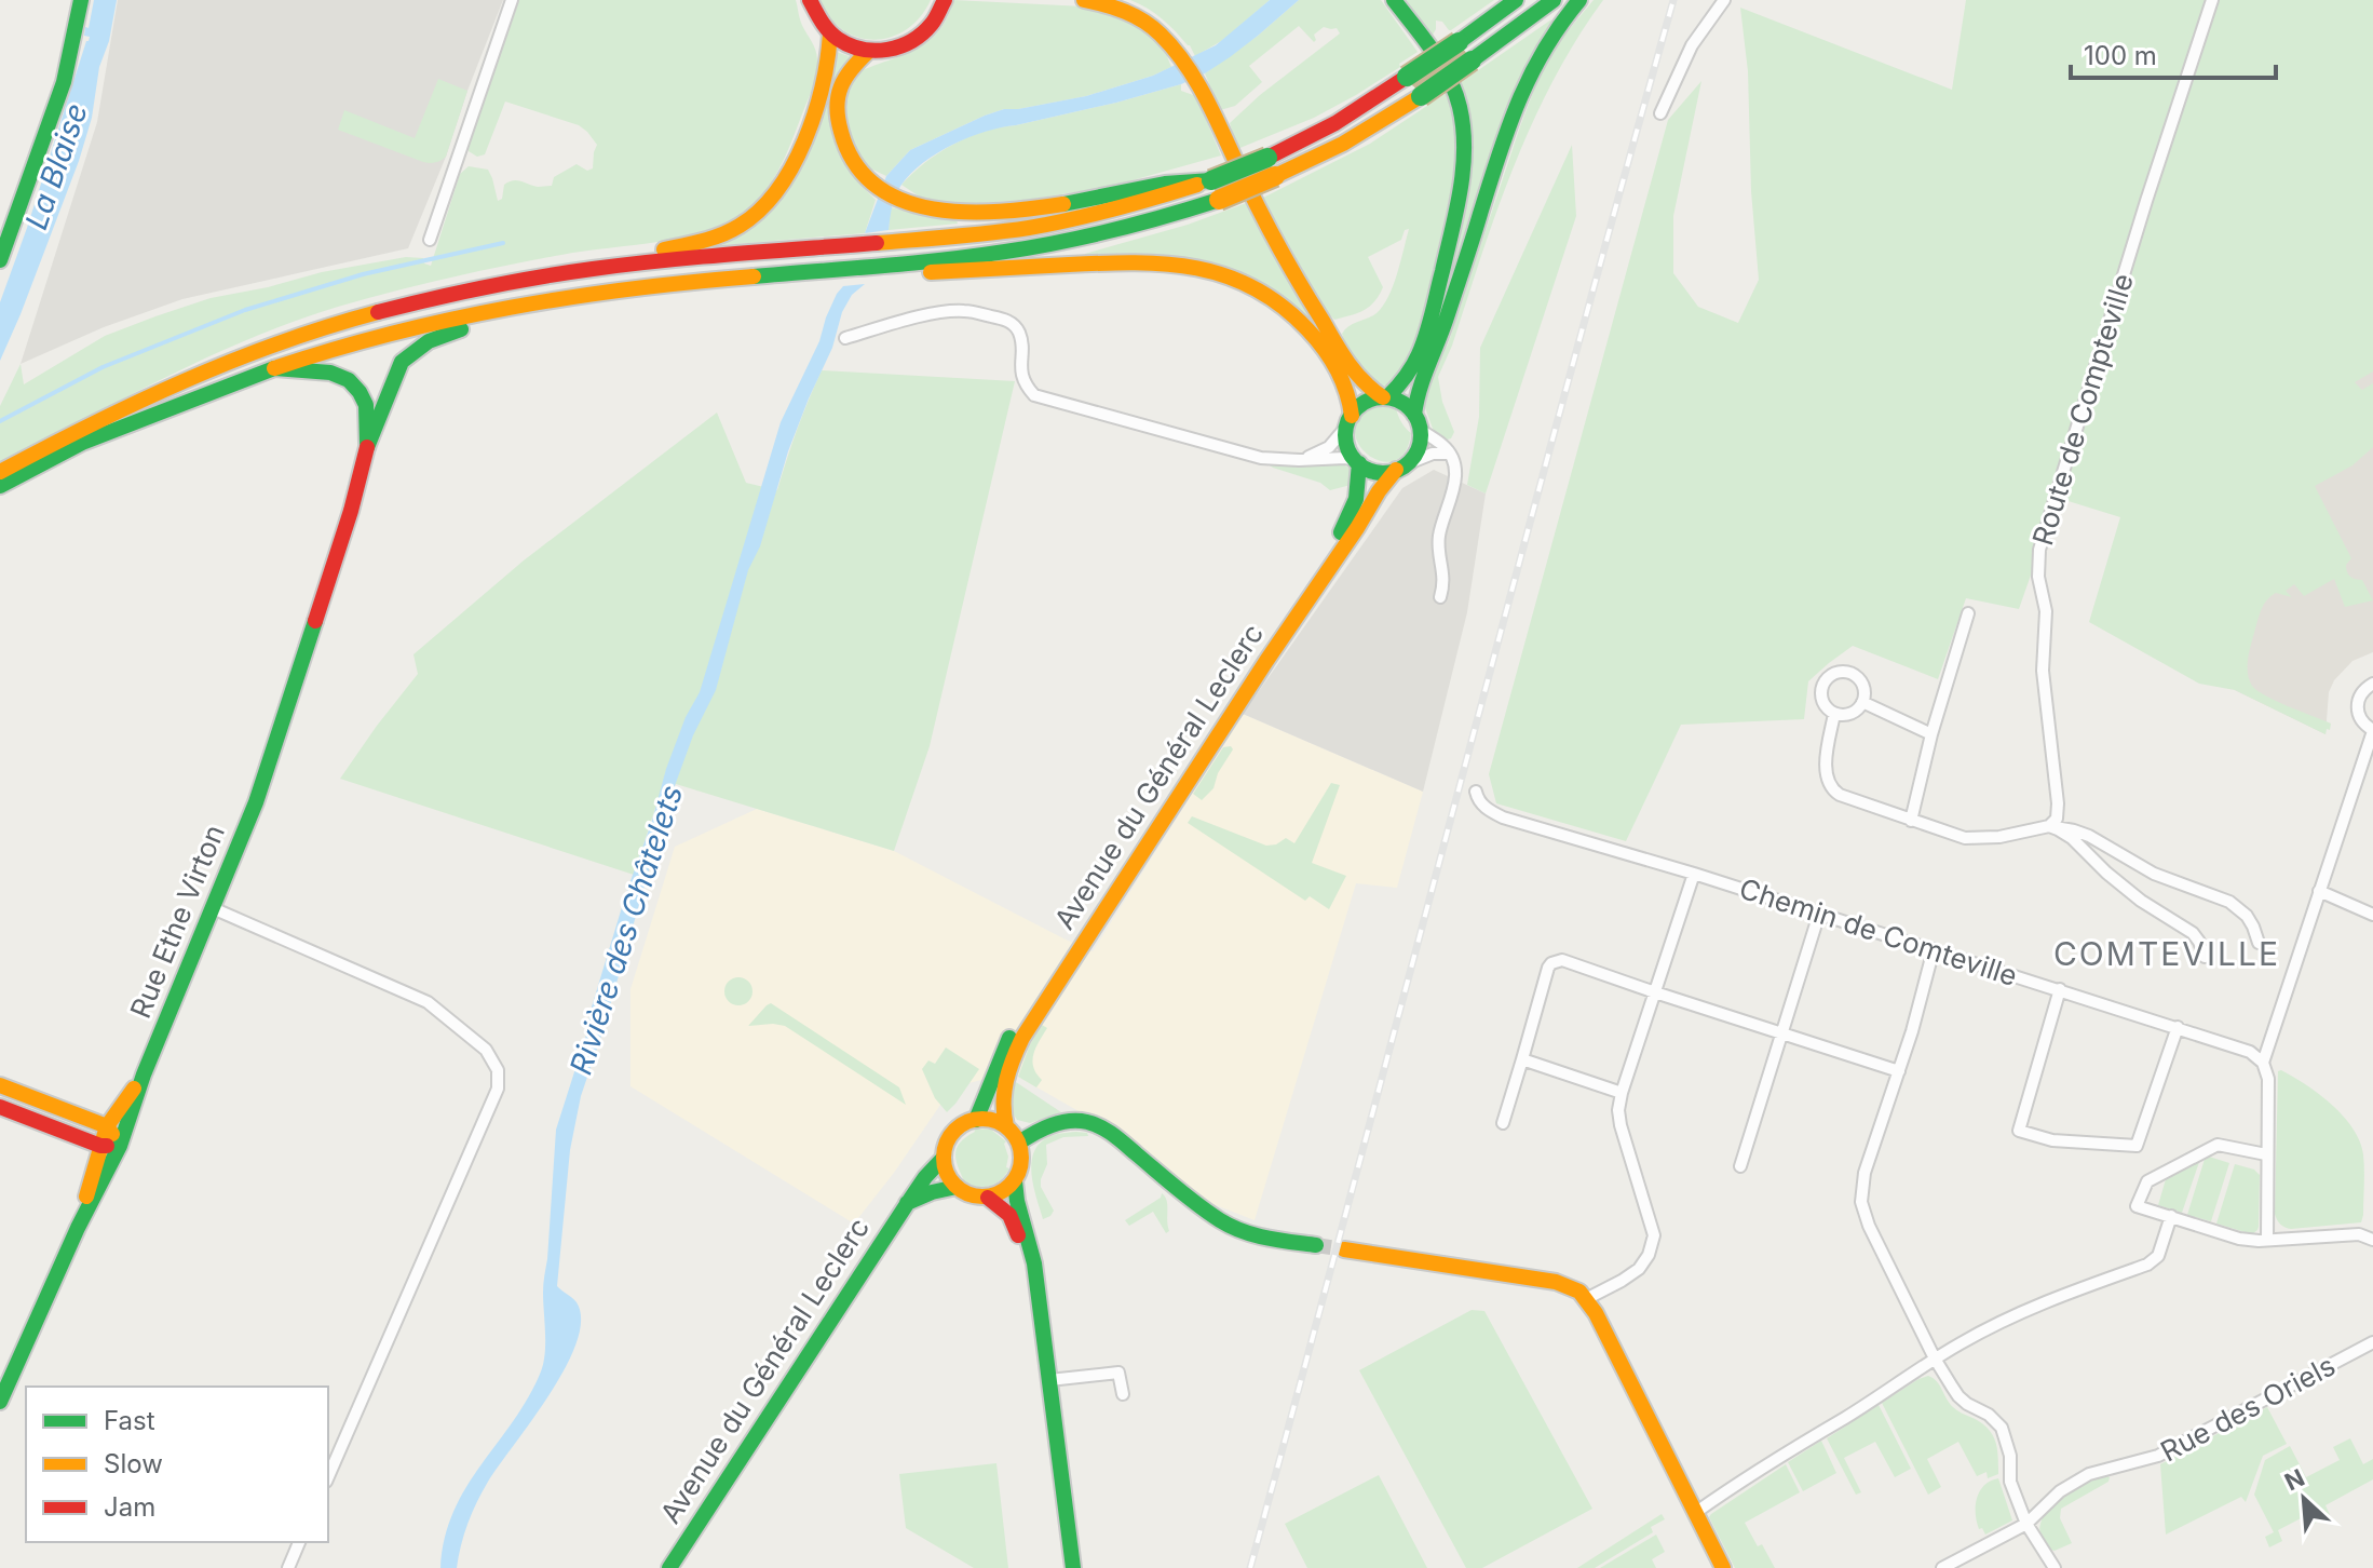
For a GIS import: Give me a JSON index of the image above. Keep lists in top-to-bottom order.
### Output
{
  "streets": {
    "main road": ["Avenue du Général Leclerc", "Rue Ethe Virton"],
    "street": ["Route de Compteville", "Chemin de Comteville", "Rue des Oriels"]
  },
  "districts": ["COMTEVILLE"],
  "water": ["La Blaise", "Rivière des Châtelets"],
  "legend": ["Fast", "Slow", "Jam"],
  "scale_bar": "100 m",
  "north": "top left"
}
